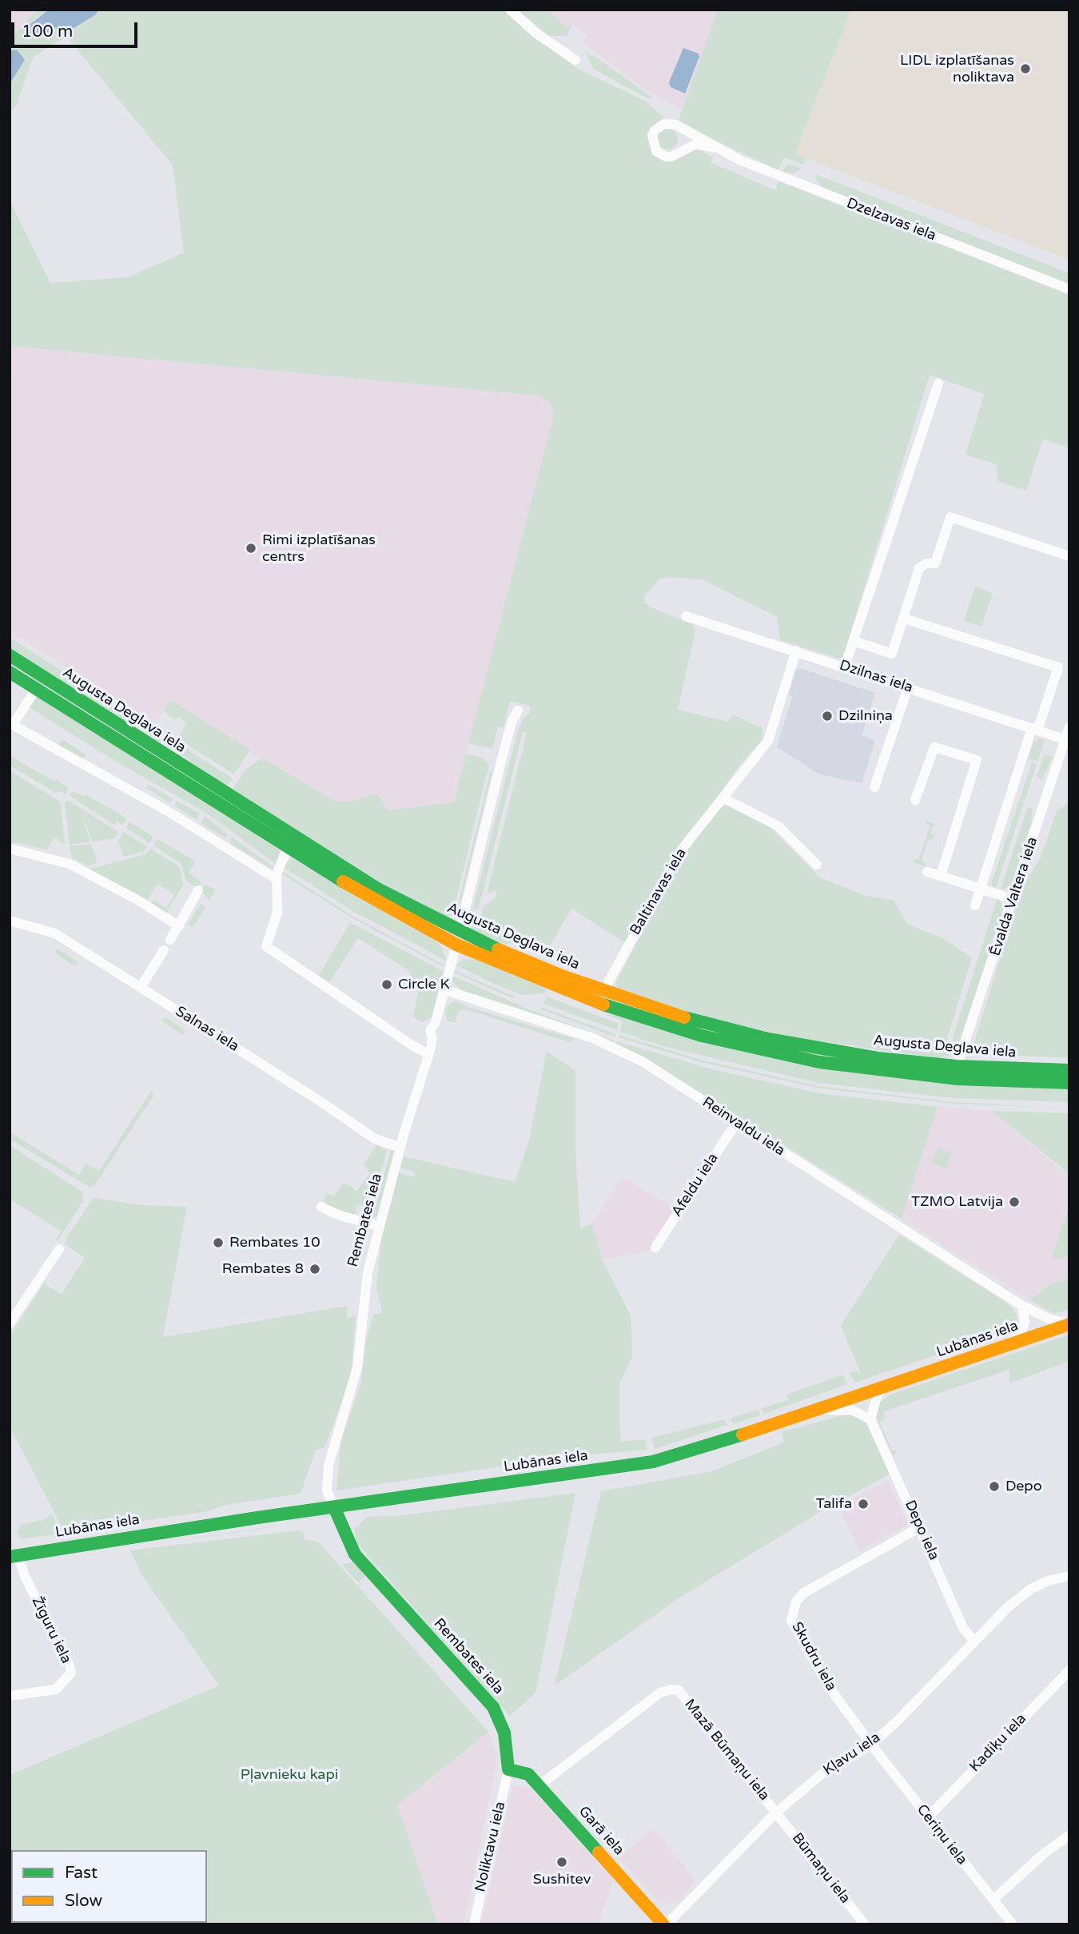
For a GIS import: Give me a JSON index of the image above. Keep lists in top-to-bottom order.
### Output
{
  "streets": {
    "main road": [
      "Augusta Deglava iela",
      "Rembates iela",
      "Lubānas iela",
      "Garā iela"
    ],
    "street": [
      "Dzelzavas iela",
      "Dzilnas iela",
      "Baltinavas iela",
      "Ēvalda Valtera iela",
      "Salnas iela",
      "Reinvaldu iela",
      "Afeldu iela",
      "Depo iela",
      "Žīguru iela",
      "Skudru iela",
      "Kadiķu iela",
      "Mazā Būmaņu iela",
      "Kļavu iela",
      "Ceriņu iela",
      "Noliktavu iela",
      "Būmaņu iela"
    ]
  },
  "crossings": [
    ["Dzilnas iela", "Baltinavas iela"],
    ["Dzilnas iela", "Ēvalda Valtera iela"],
    ["Augusta Deglava iela", "Baltinavas iela"],
    ["Augusta Deglava iela", "Ēvalda Valtera iela"],
    ["Augusta Deglava iela", "Rembates iela"],
    ["Salnas iela", "Rembates iela"],
    ["Reinvaldu iela", "Afeldu iela"],
    ["Reinvaldu iela", "Rembates iela"],
    ["Reinvaldu iela", "Lubānas iela"],
    ["Rembates iela", "Lubānas iela"],
    ["Rembates iela", "Garā iela"],
    ["Rembates iela", "Noliktavu iela"],
    ["Lubānas iela", "Žīguru iela"],
    ["Depo iela", "Skudru iela"],
    ["Depo iela", "Kļavu iela"],
    ["Skudru iela", "Kļavu iela"],
    ["Skudru iela", "Ceriņu iela"],
    ["Kadiķu iela", "Ceriņu iela"],
    ["Mazā Būmaņu iela", "Kļavu iela"],
    ["Mazā Būmaņu iela", "Garā iela"],
    ["Mazā Būmaņu iela", "Būmaņu iela"],
    ["Kļavu iela", "Garā iela"],
    ["Kļavu iela", "Ceriņu iela"],
    ["Kļavu iela", "Būmaņu iela"],
    ["Garā iela", "Noliktavu iela"]
  ],
  "parks": ["Pļavnieku kapi"],
  "places": [
    "LIDL izplatīšanas noliktava",
    "Rimi izplatīšanas centrs",
    "Dzilniņa",
    "Circle K",
    "TZMO Latvija",
    "Rembates 10",
    "Rembates 8",
    "Depo",
    "Talifa",
    "Sushitev"
  ],
  "legend": ["Fast", "Slow"],
  "scale_bar": "100 m"
}
